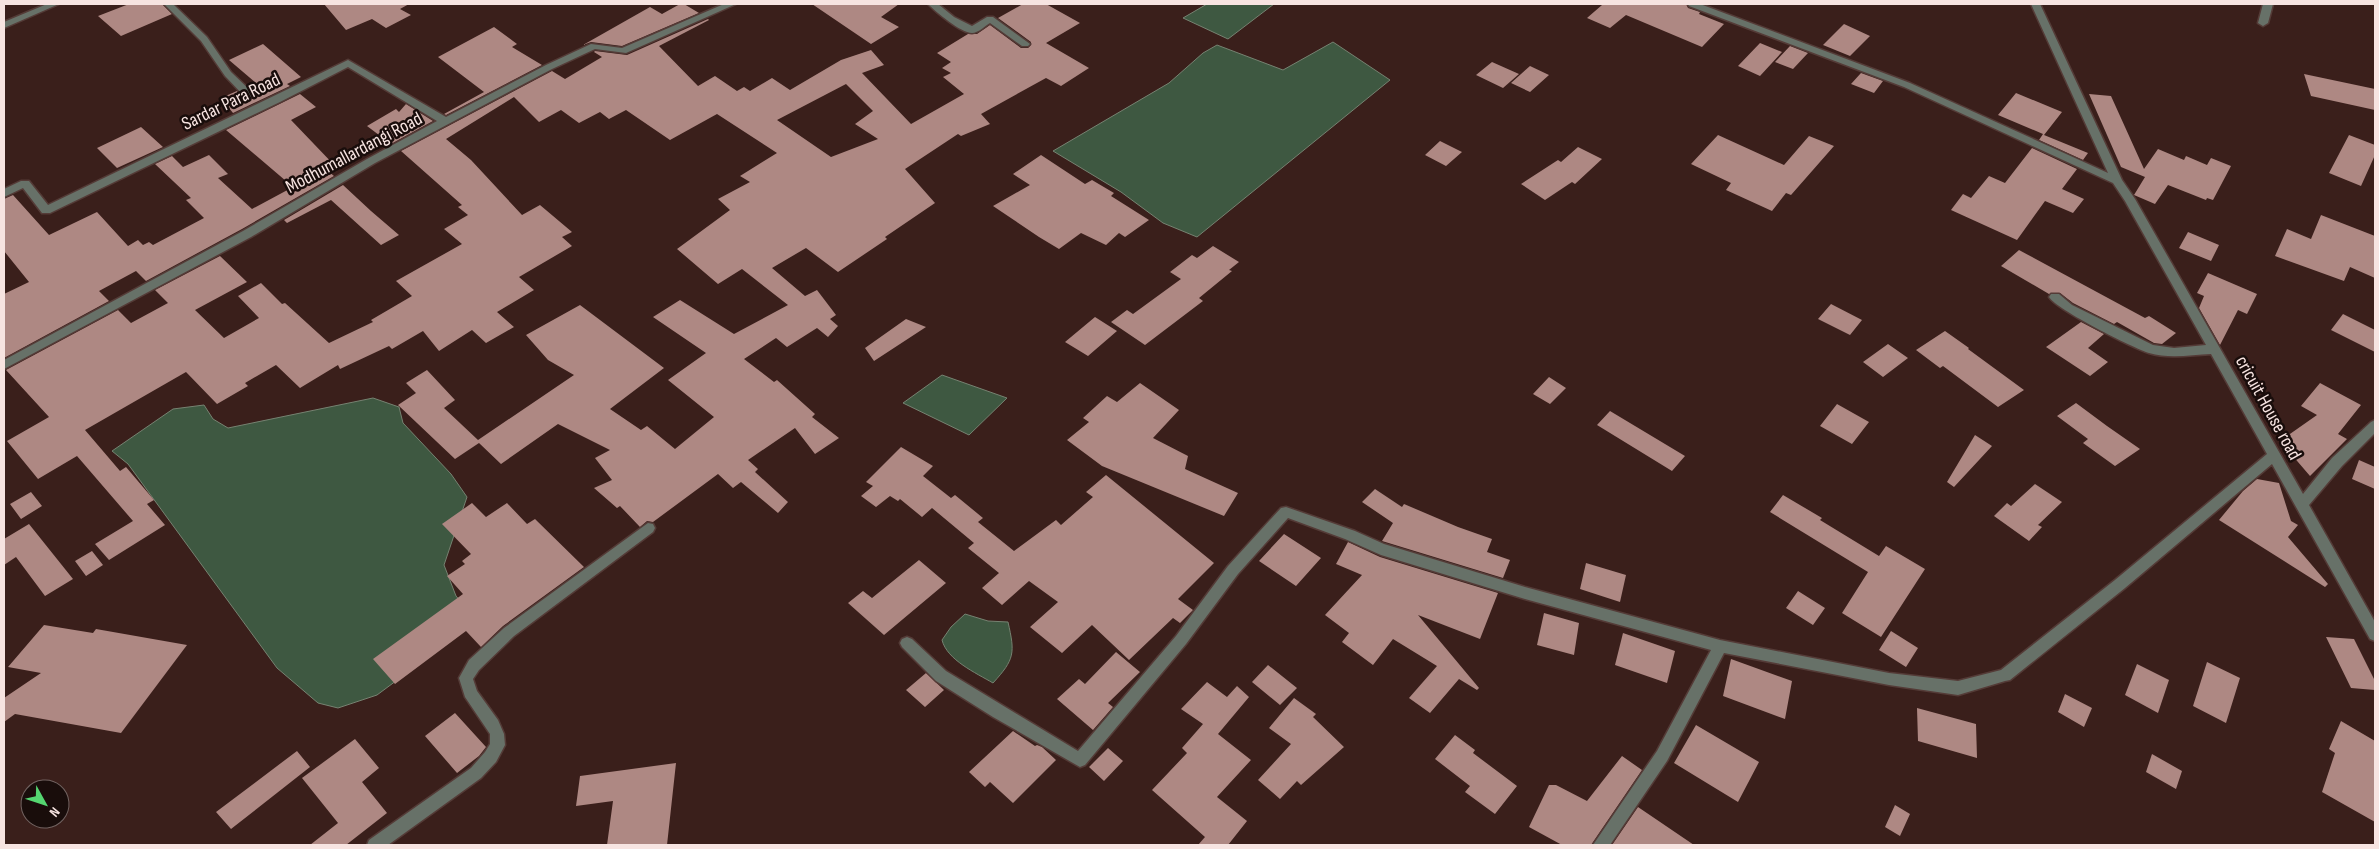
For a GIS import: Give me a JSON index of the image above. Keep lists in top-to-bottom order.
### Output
{
  "streets": {
    "street": ["Sardar Para Road", "Modhumallardangi Road", "cricuit House road"]
  },
  "crossings": [
    ["Sardar Para Road", "Modhumallardangi Road"]
  ],
  "north": "bottom right"
}
